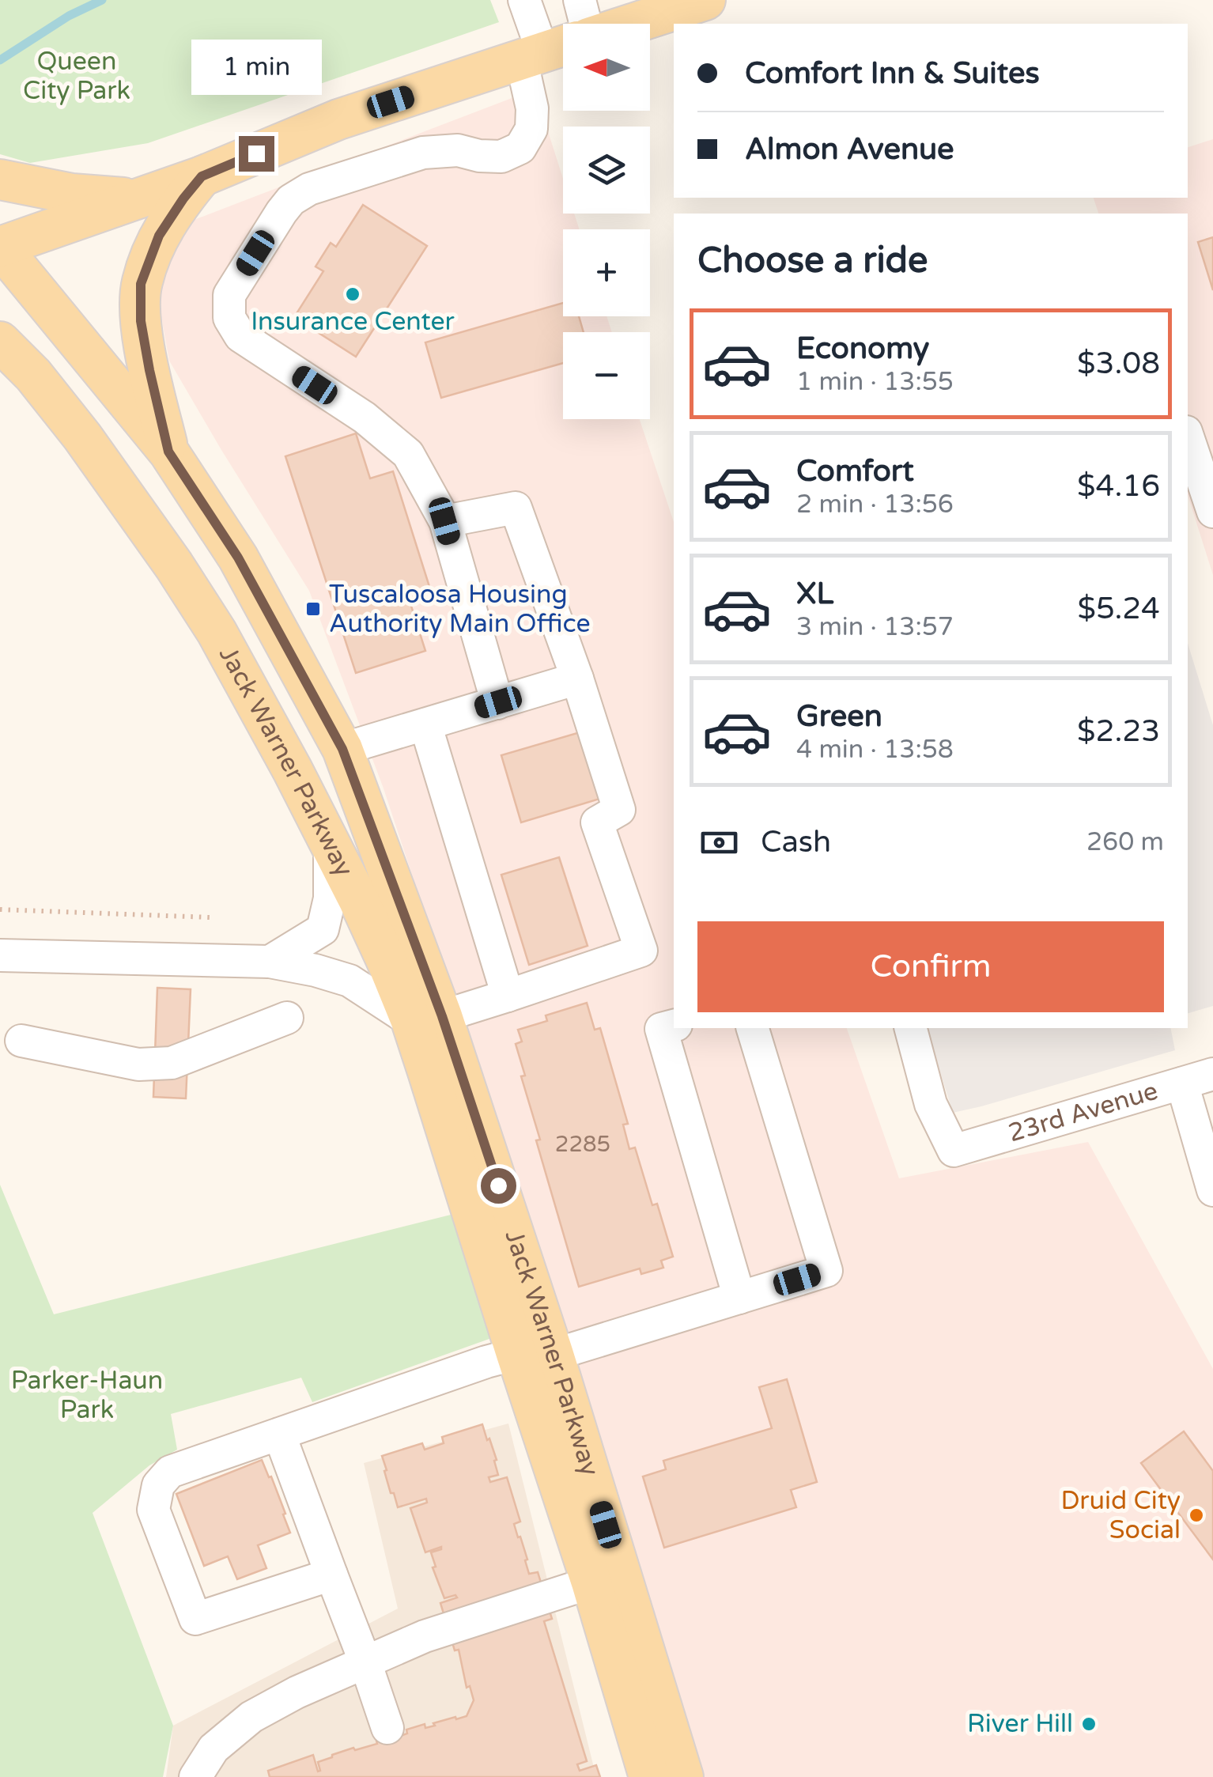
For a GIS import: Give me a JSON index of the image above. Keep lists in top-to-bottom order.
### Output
{
  "streets": {
    "main road": ["Jack Warner Parkway"],
    "street": ["23rd Avenue"]
  },
  "parks": ["Queen City Park", "Parker-Haun Park"],
  "places": {
    "other": ["Insurance Center", "Druid City Social", "River Hill"],
    "transit": ["Tuscaloosa Housing Authority Main Office"]
  },
  "house_numbers": ["2285"],
  "north": "left",
  "page": {
    "map_buttons": ["+", "−"],
    "banner": ["Comfort Inn & Suites", "Almon Avenue"],
    "bubble": "1 min",
    "heading": "Choose a ride",
    "list": [
      {
        "name": "Economy",
        "note": "1 min · 13:55",
        "value": "$3.08"
      },
      {
        "name": "Comfort",
        "note": "2 min · 13:56",
        "value": "$4.16"
      },
      {
        "name": "XL",
        "note": "3 min · 13:57",
        "value": "$5.24"
      },
      {
        "name": "Green",
        "note": "4 min · 13:58",
        "value": "$2.23"
      }
    ],
    "pay": ["Cash", "260 m"],
    "buttons": "Confirm"
  }
}
